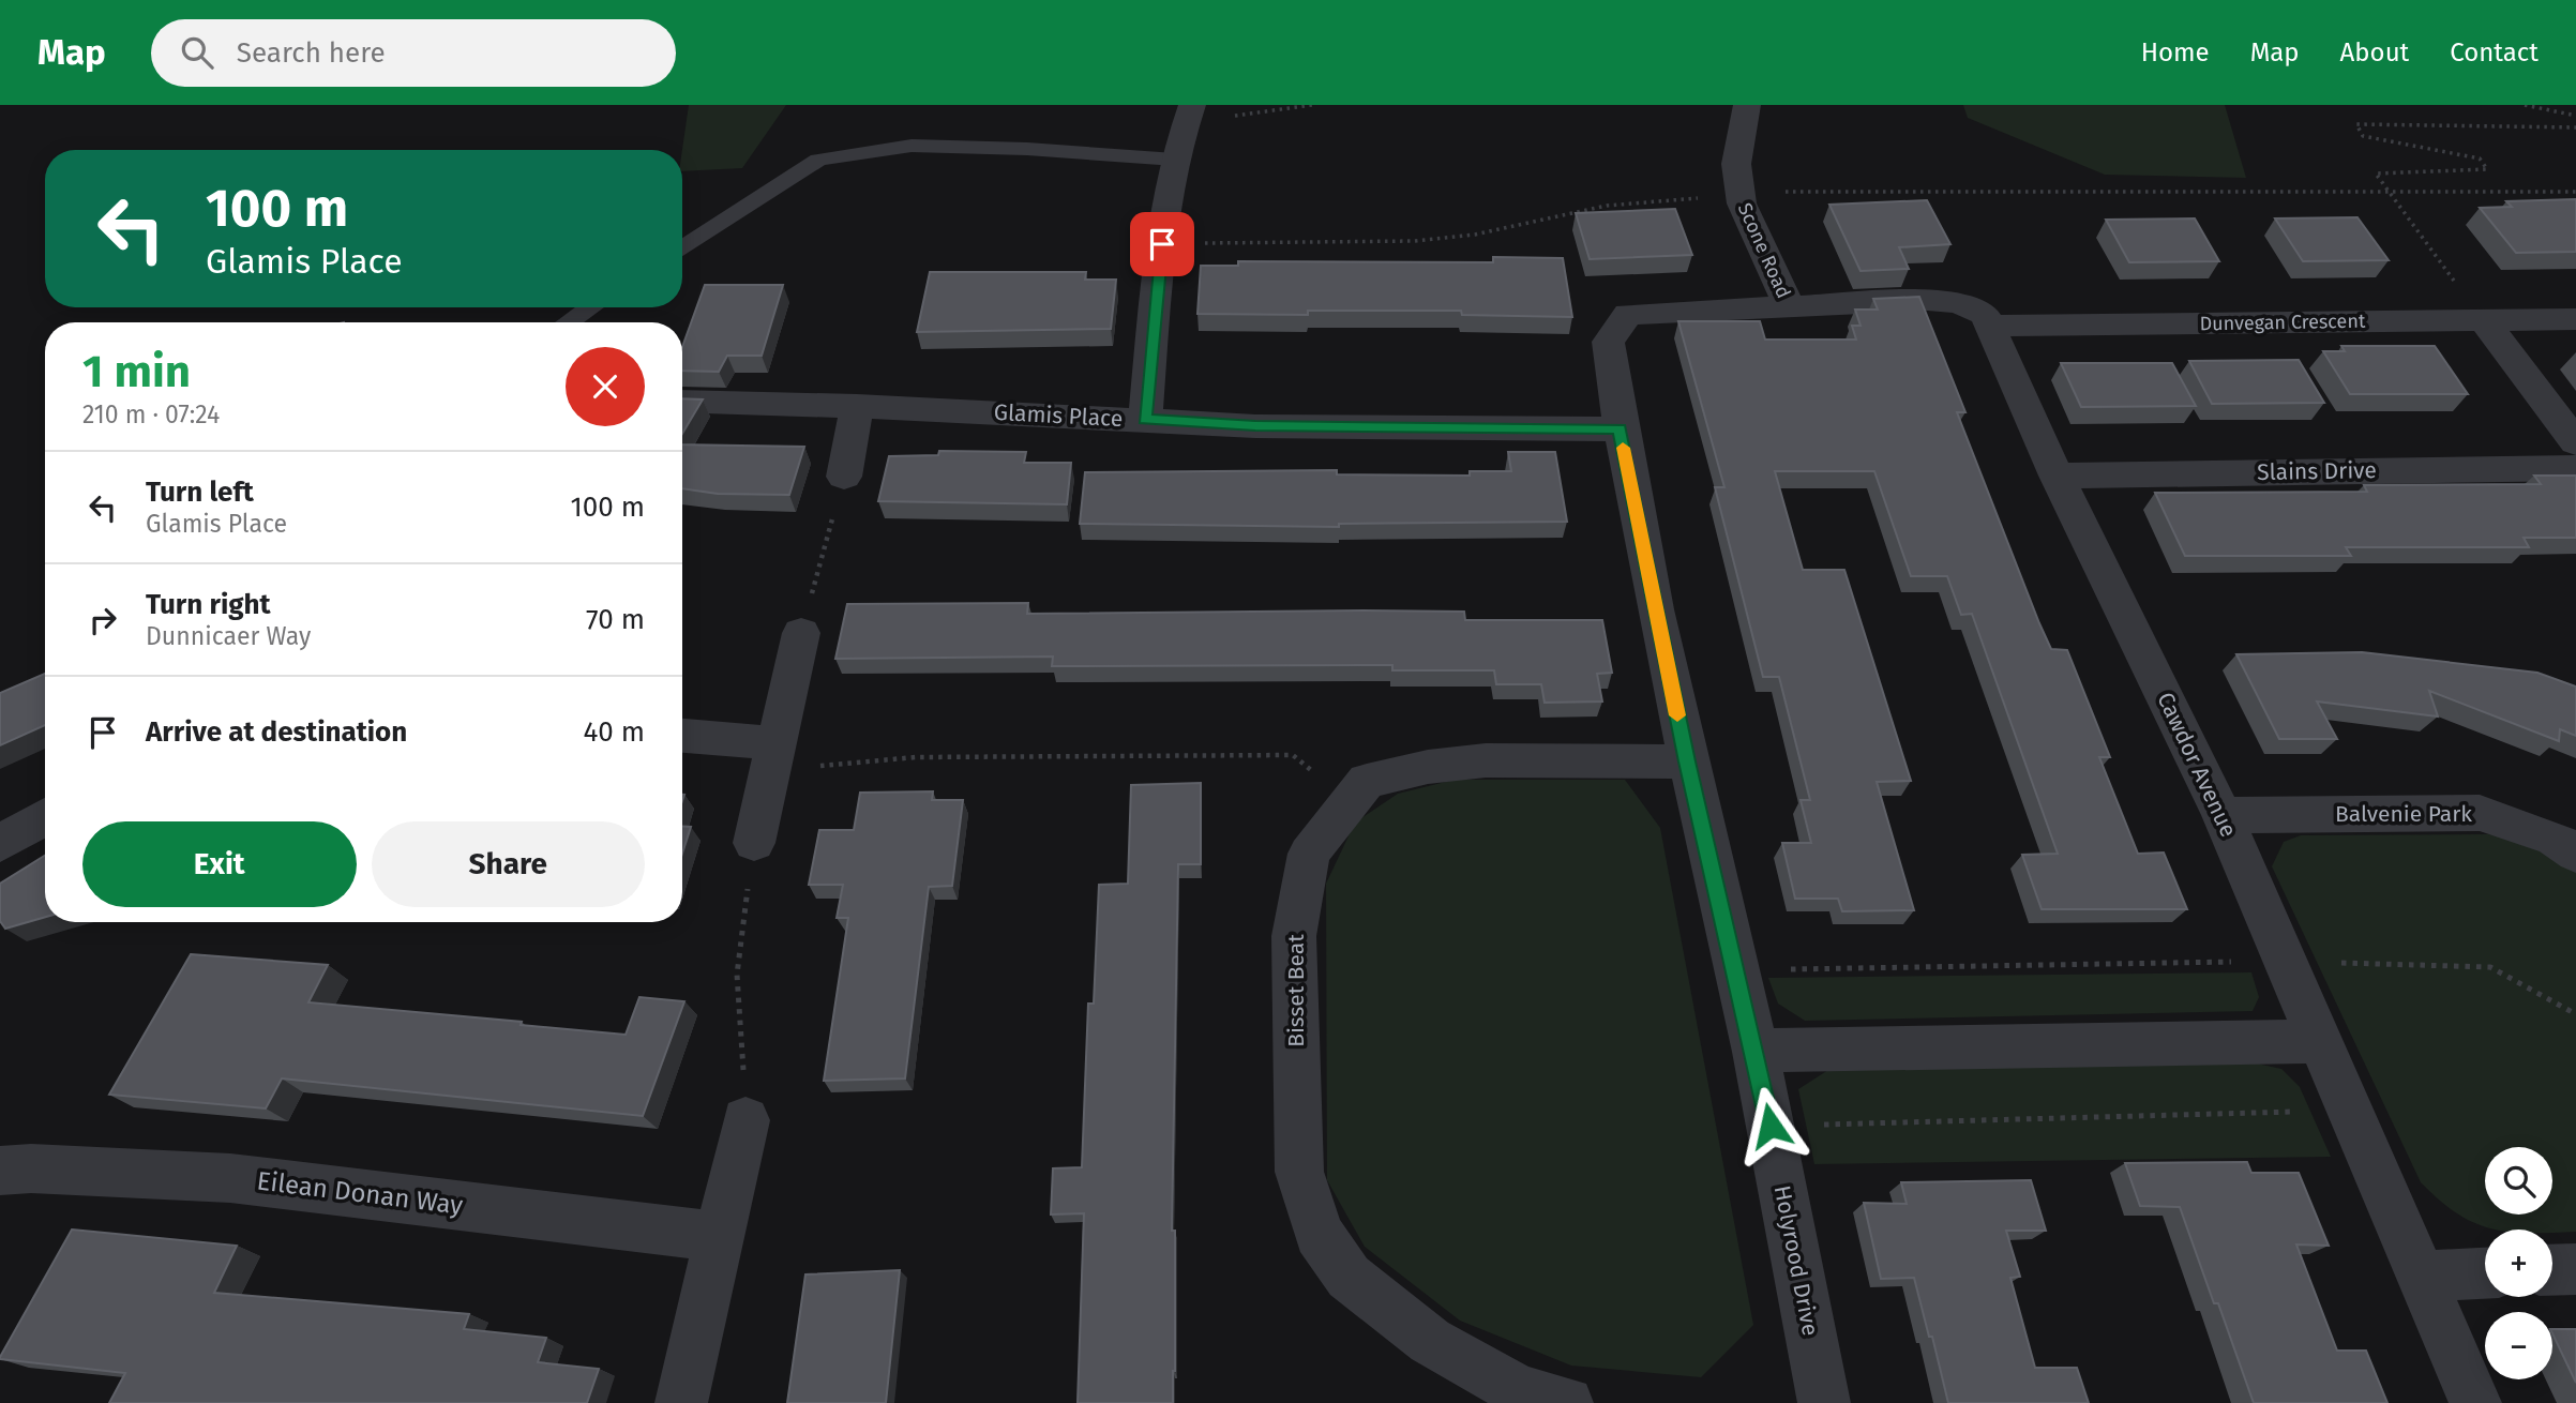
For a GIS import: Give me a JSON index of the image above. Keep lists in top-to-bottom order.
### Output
{
  "streets": {
    "street": [
      "Scone Road",
      "Dunvegan Crescent",
      "Glamis Place",
      "Slains Drive",
      "Cawdor Avenue",
      "Balvenie Park",
      "Bisset Beat",
      "Eilean Donan Way",
      "Holyrood Drive"
    ]
  },
  "crossings": [
    ["Scone Road", "Cawdor Avenue"],
    ["Scone Road", "Holyrood Drive"],
    ["Dunvegan Crescent", "Cawdor Avenue"],
    ["Glamis Place", "Holyrood Drive"],
    ["Slains Drive", "Cawdor Avenue"],
    ["Cawdor Avenue", "Balvenie Park"],
    ["Cawdor Avenue", "Holyrood Drive"],
    ["Bisset Beat", "Holyrood Drive"]
  ],
  "page": {
    "header": "Map",
    "search": "Search here",
    "nav": [
      "Home",
      "Map",
      "About",
      "Contact"
    ],
    "turn": ["100 m", "Glamis Place"],
    "heading": ["1 min", "210 m · 07:24"],
    "list": [
      {
        "name": "Turn left",
        "note": "Glamis Place",
        "value": "100 m"
      },
      {
        "name": "Turn right",
        "note": "Dunnicaer Way",
        "value": "70 m"
      },
      {
        "name": "Arrive at destination",
        "value": "40 m"
      }
    ],
    "buttons": ["Exit", "Share"],
    "map_buttons": ["+", "−"]
  }
}
